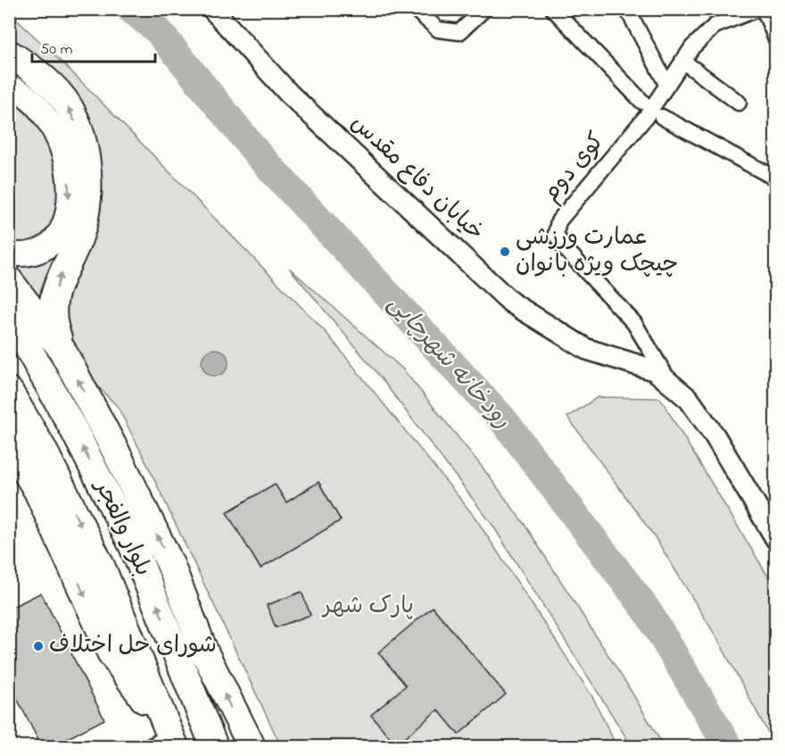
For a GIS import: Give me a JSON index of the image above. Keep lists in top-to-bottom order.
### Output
{
  "streets": {
    "highway": ["بلوار والفجر"],
    "street": ["کوی دوم", "خیابان دفاع مقدس"]
  },
  "crossings": [
    ["کوی دوم", "خیابان دفاع مقدس"]
  ],
  "water": ["رودخانه شهرچایی"],
  "parks": ["پارک شهر"],
  "places": ["عمارت ورزشی چیچک ویژه بانوان", "شورای حل اختلاف"],
  "scale_bar": "50 m"
}
